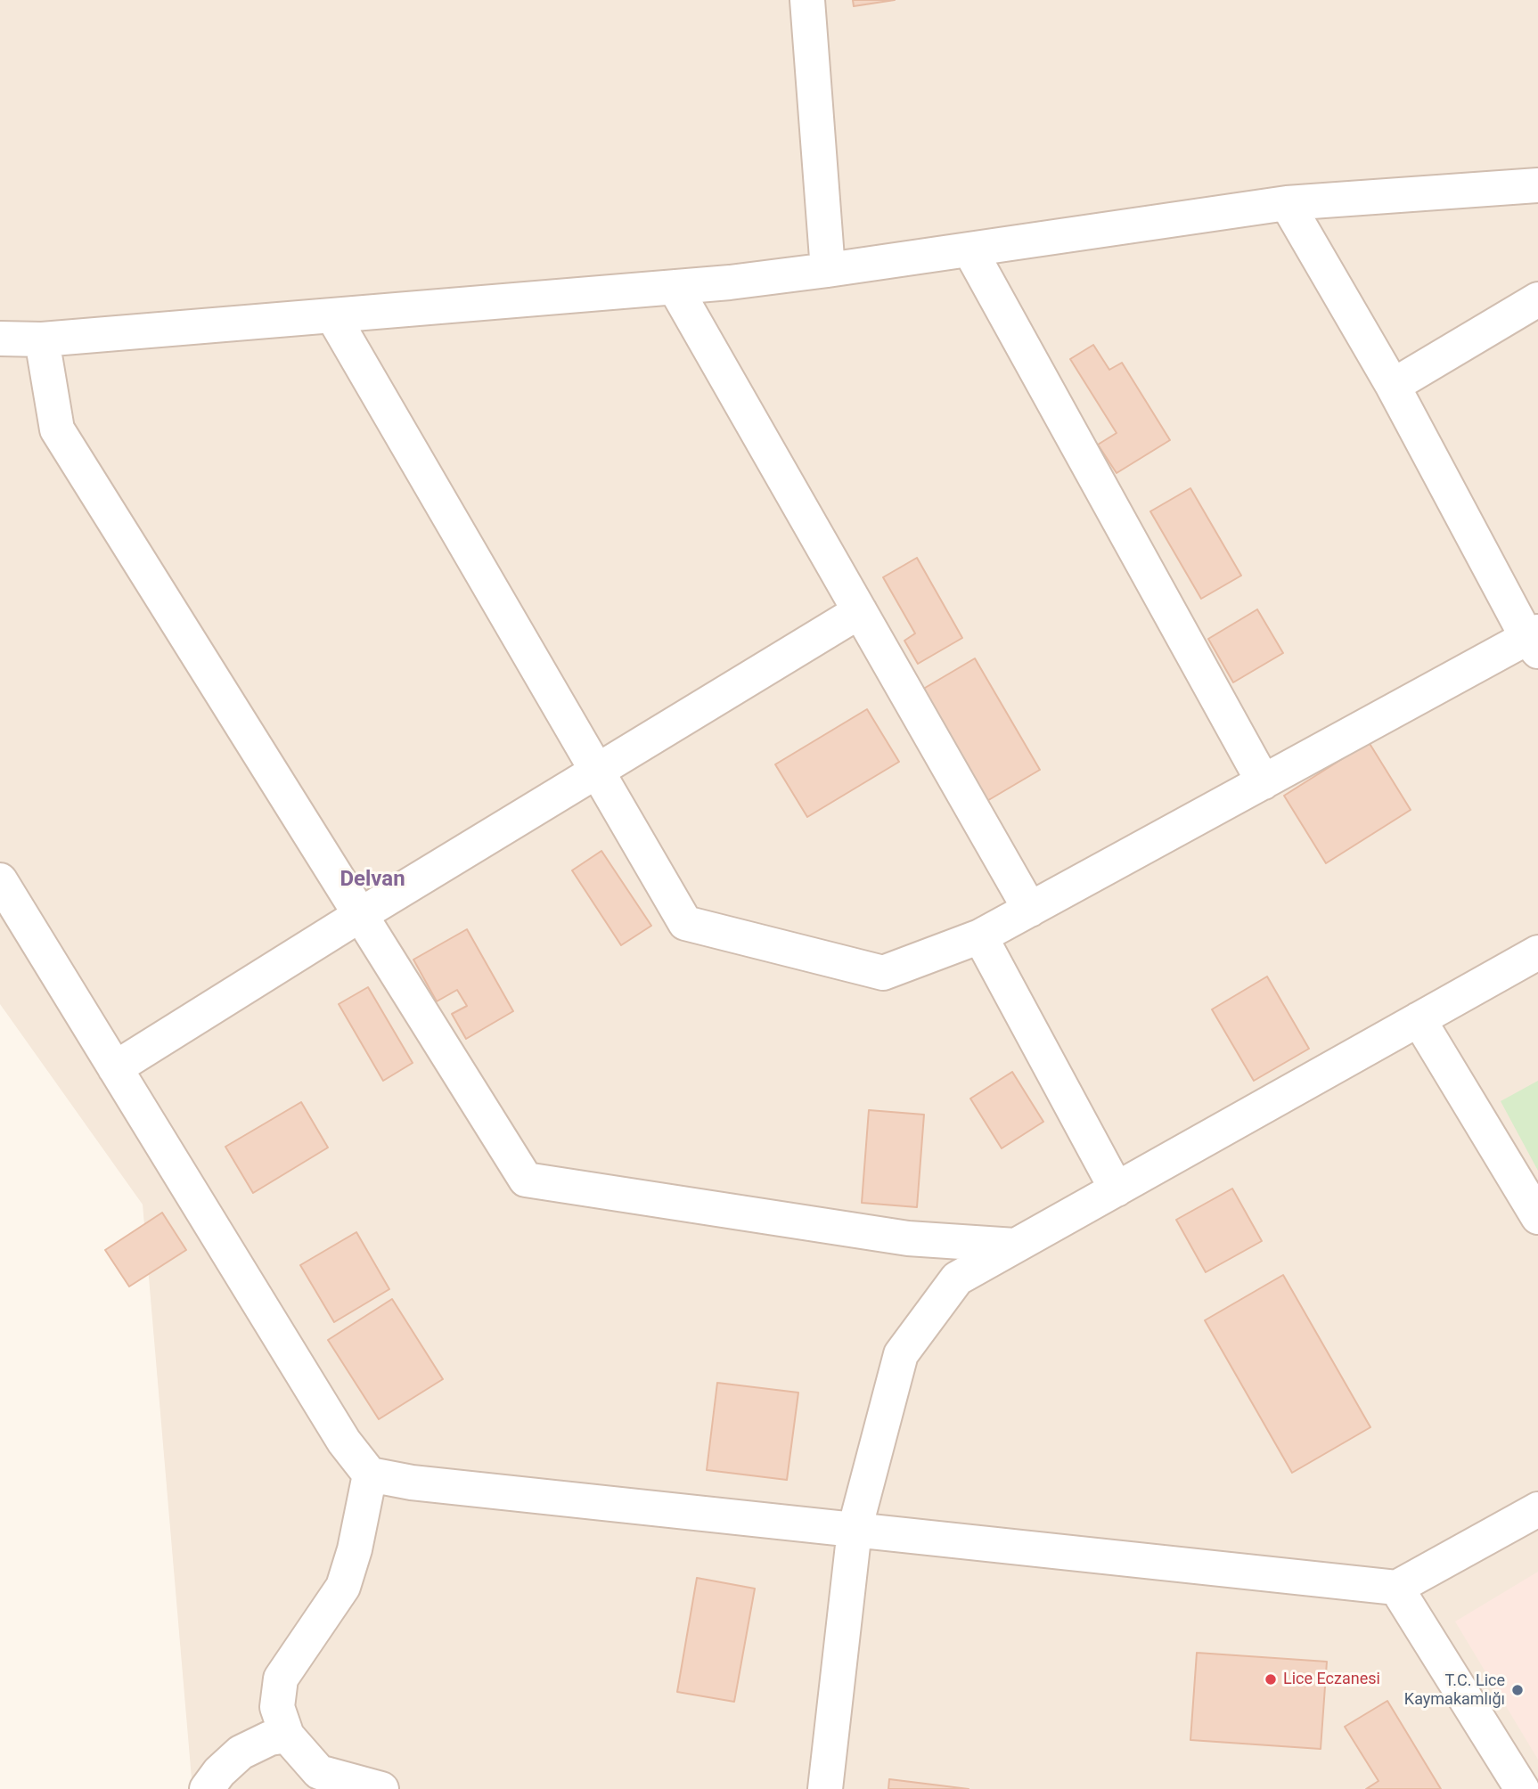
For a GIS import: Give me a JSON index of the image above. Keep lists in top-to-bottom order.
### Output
{
  "districts": ["Delvan"],
  "places": ["Lice Eczanesi", "T.C. Lice Kaymakamlığı"]
}
